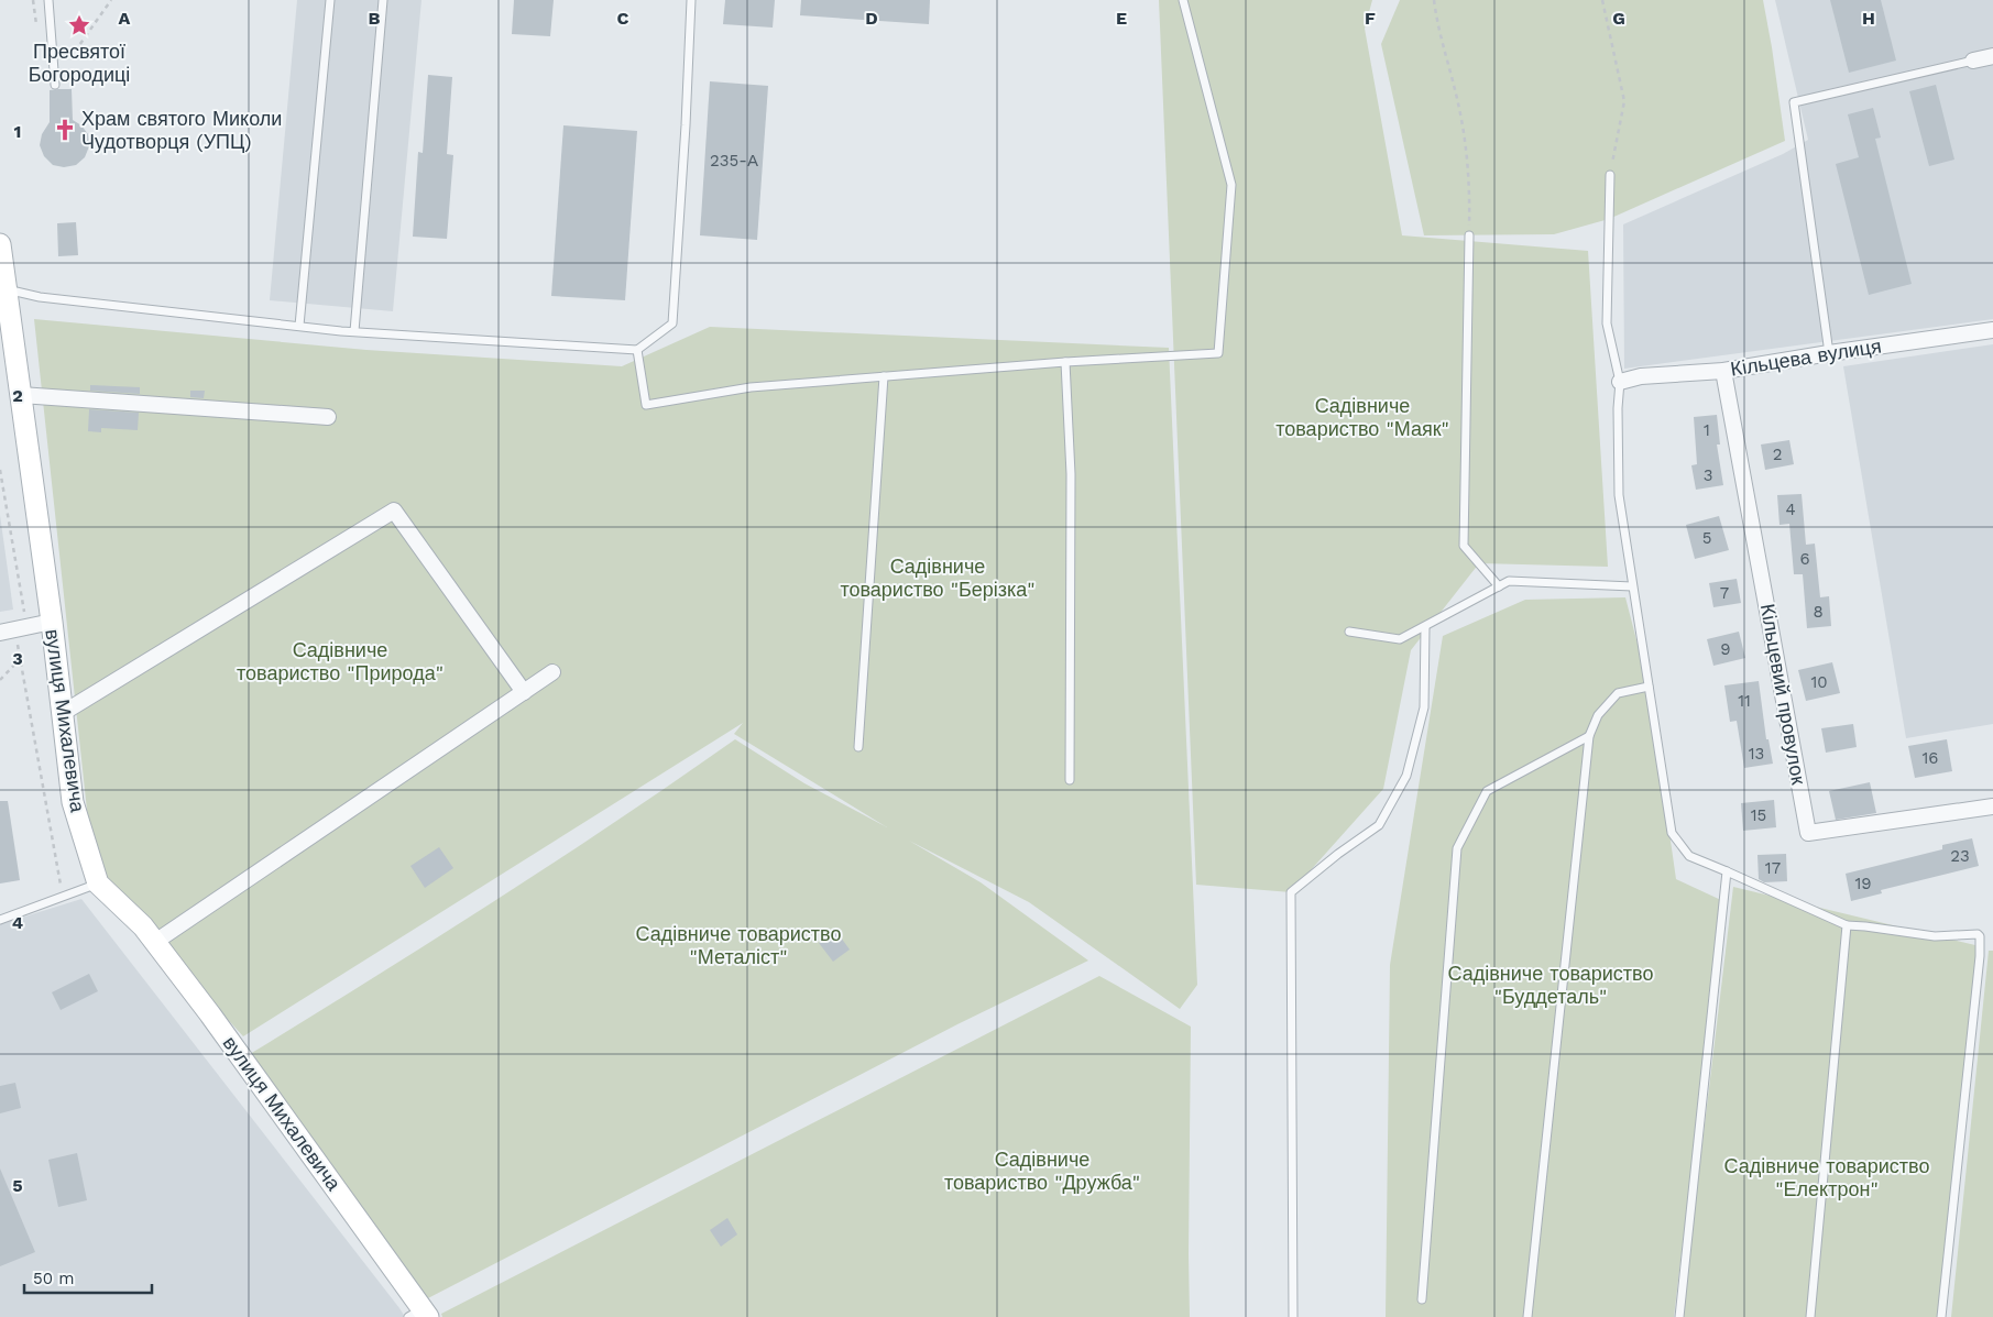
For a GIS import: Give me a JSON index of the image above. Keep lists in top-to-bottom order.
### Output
{
  "streets": {
    "street": ["Кільцева вулиця", "Кільцевий провулок", "вулиця Михалевича"]
  },
  "crossings": [
    ["Кільцева вулиця", "Кільцевий провулок"]
  ],
  "parks": [
    "Садівниче товариство \"Маяк\"",
    "Садівниче товариство \"Берізка\"",
    "Садівниче товариство \"Природа\"",
    "Садівниче товариство \"Металіст\"",
    "Садівниче товариство \"Буддеталь\"",
    "Садівниче товариство \"Дружба\"",
    "Садівниче товариство \"Електрон\""
  ],
  "places": {
    "place": ["Пресвятої Богородиці"],
    "church": ["Храм святого Миколи Чудотворця (УПЦ)"]
  },
  "house_numbers": [
    "235-А",
    "1",
    "2",
    "3",
    "4",
    "5",
    "6",
    "7",
    "8",
    "9",
    "10",
    "11",
    "13",
    "16",
    "15",
    "23",
    "17",
    "19"
  ],
  "scale_bar": "50 m",
  "grid": {
    "columns": [
      "A",
      "B",
      "C",
      "D",
      "E",
      "F",
      "G",
      "H"
    ],
    "rows": [
      "1",
      "2",
      "3",
      "4",
      "5"
    ]
  }
}
